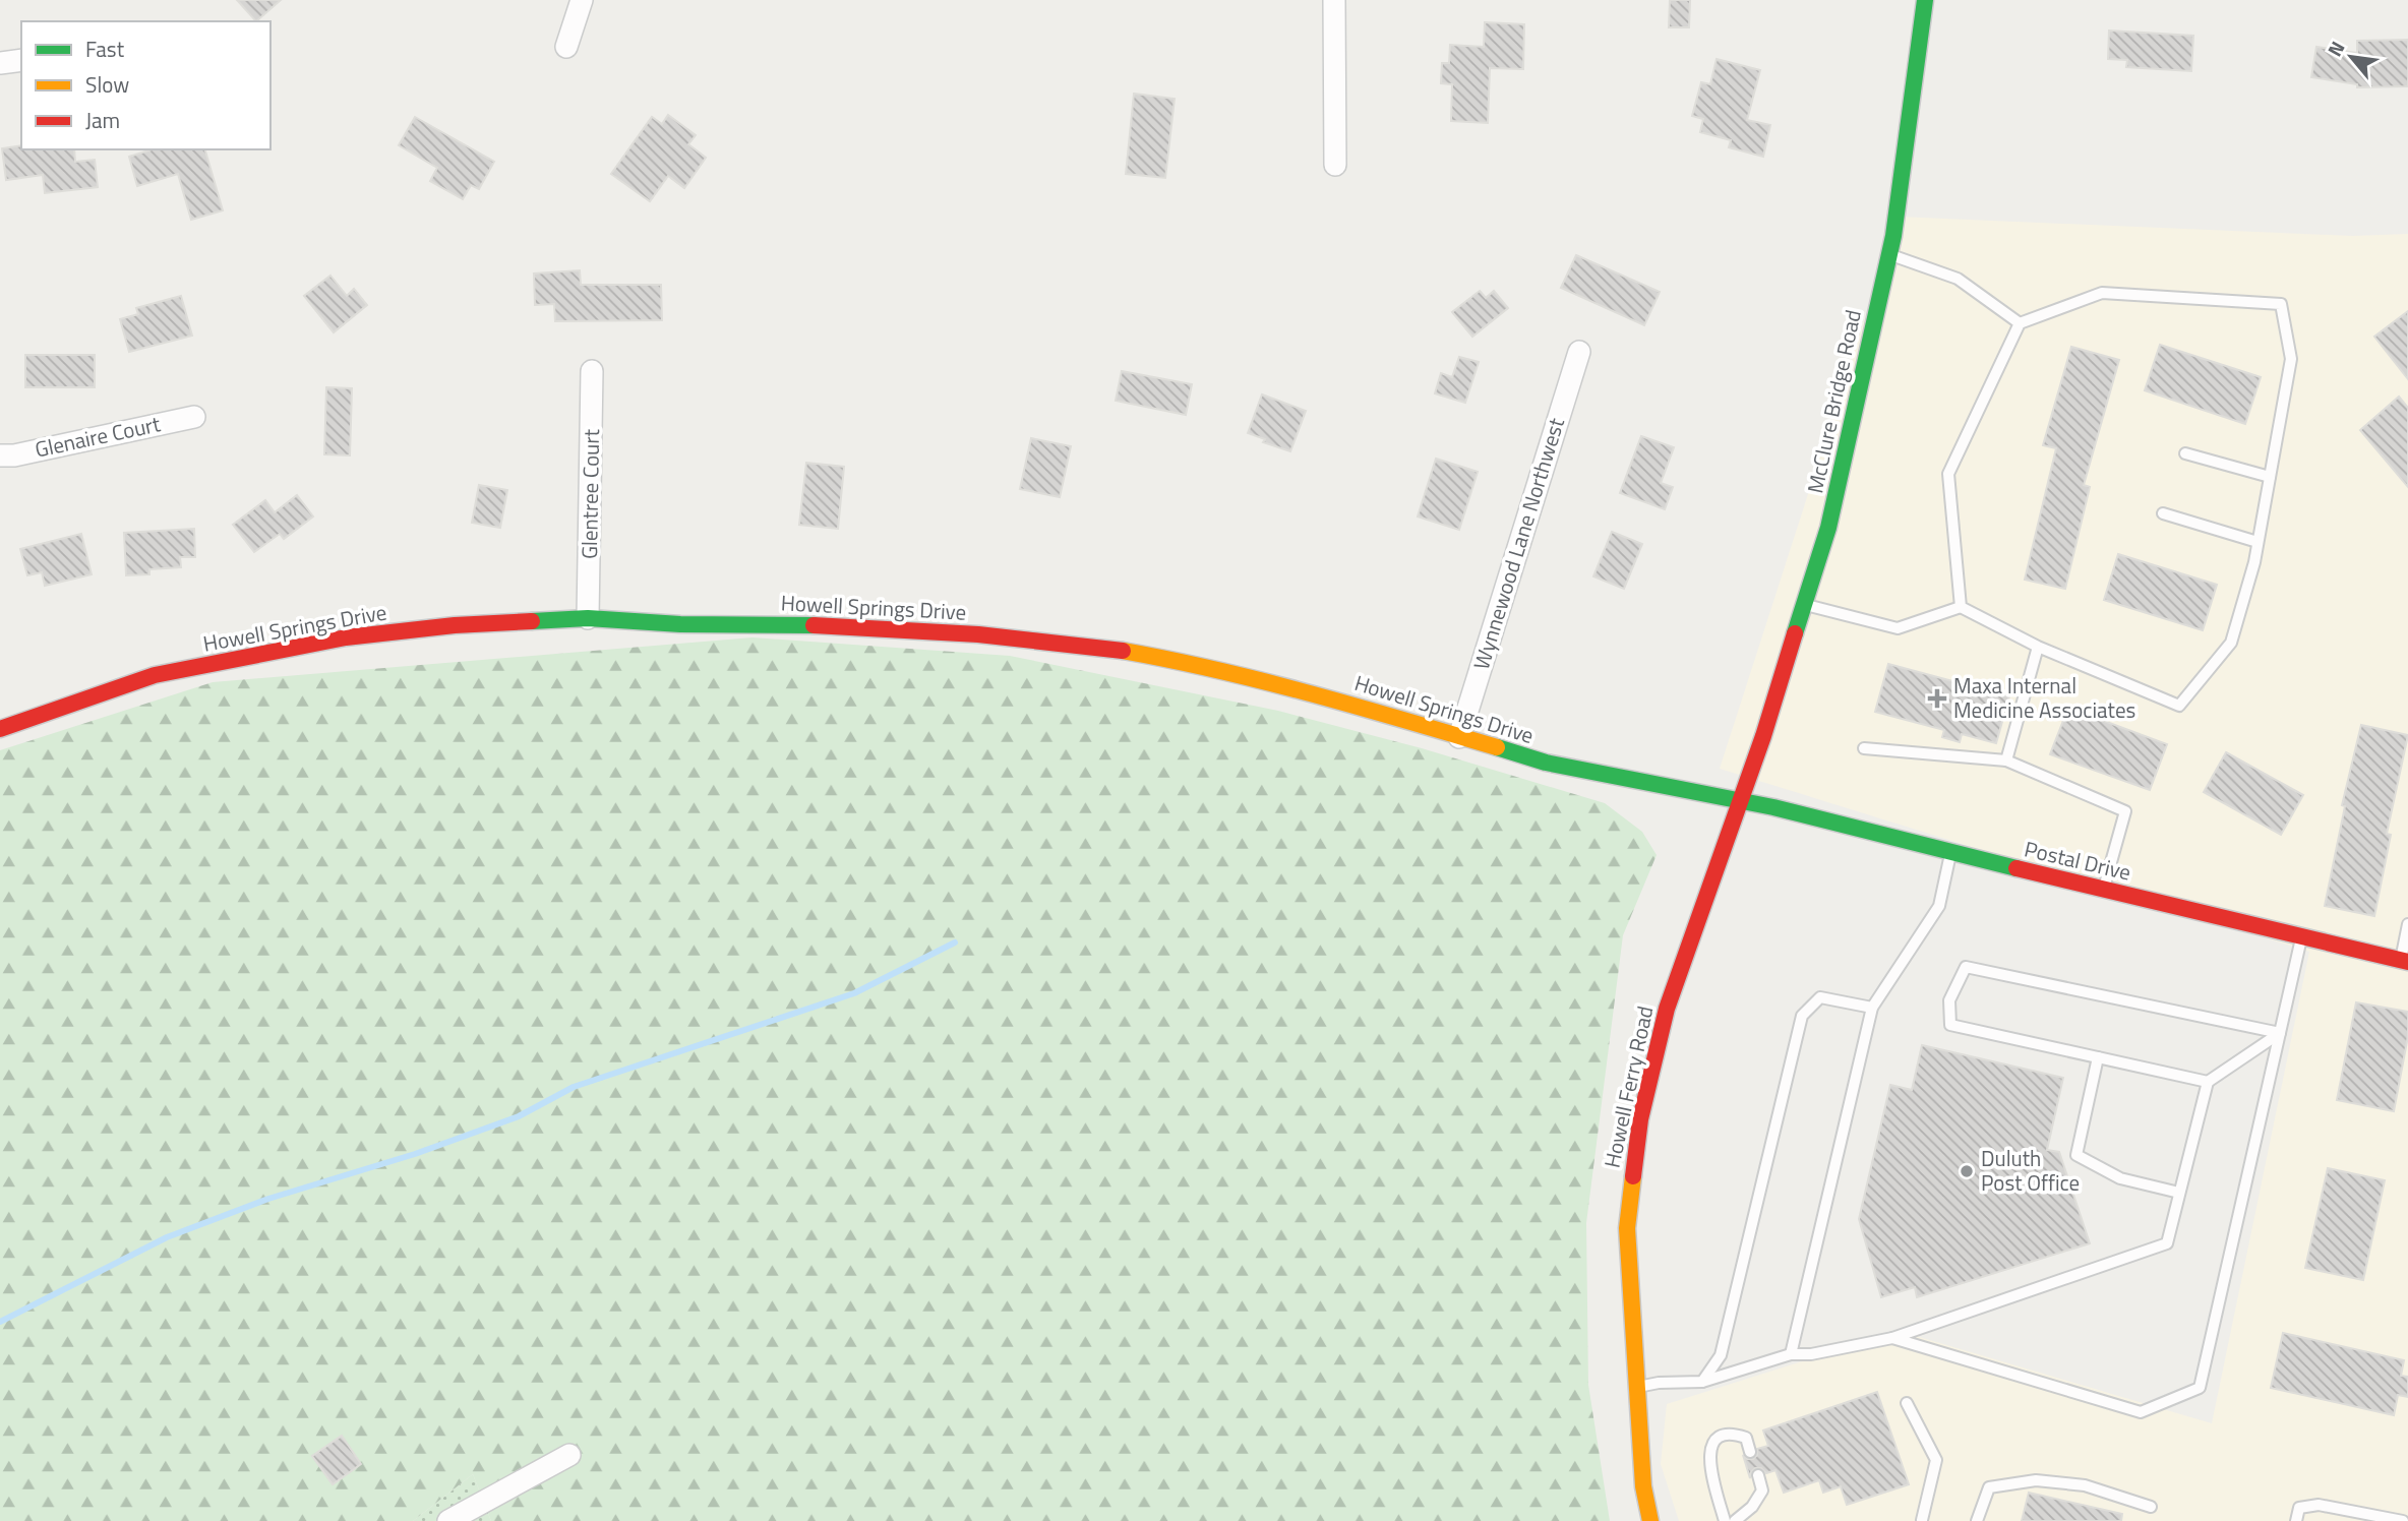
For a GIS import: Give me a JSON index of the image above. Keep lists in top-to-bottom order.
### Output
{
  "streets": {
    "street": [
      "McClure Bridge Road",
      "Glenaire Court",
      "Glentree Court",
      "Wynnewood Lane Northwest",
      "Howell Springs Drive",
      "Postal Drive",
      "Howell Ferry Road"
    ]
  },
  "crossings": [
    ["McClure Bridge Road", "Howell Springs Drive"],
    ["McClure Bridge Road", "Postal Drive"],
    ["McClure Bridge Road", "Howell Ferry Road"],
    ["Glentree Court", "Howell Springs Drive"],
    ["Wynnewood Lane Northwest", "Howell Springs Drive"],
    ["Howell Springs Drive", "Postal Drive"],
    ["Howell Springs Drive", "Howell Ferry Road"],
    ["Postal Drive", "Howell Ferry Road"]
  ],
  "places": {
    "health": ["Maxa Internal Medicine Associates"],
    "other": ["Duluth Post Office"]
  },
  "legend": ["Fast", "Slow", "Jam"],
  "north": "top left"
}
